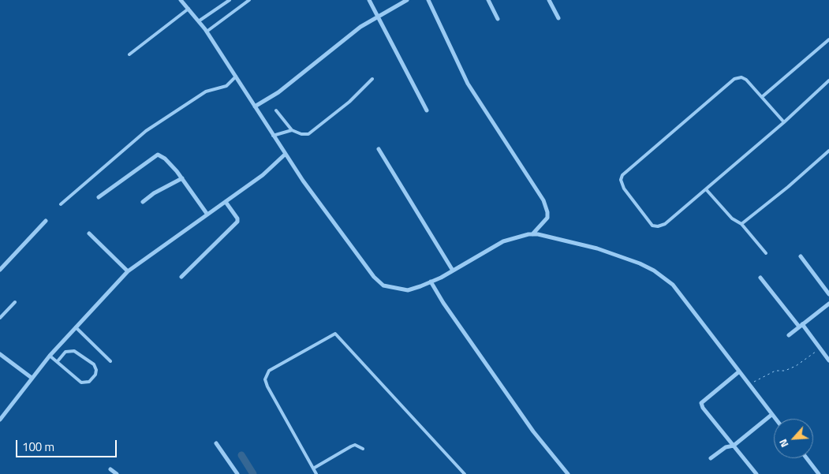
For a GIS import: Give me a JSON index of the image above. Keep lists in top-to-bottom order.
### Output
{
  "scale_bar": "100 m",
  "north": "bottom left"
}
